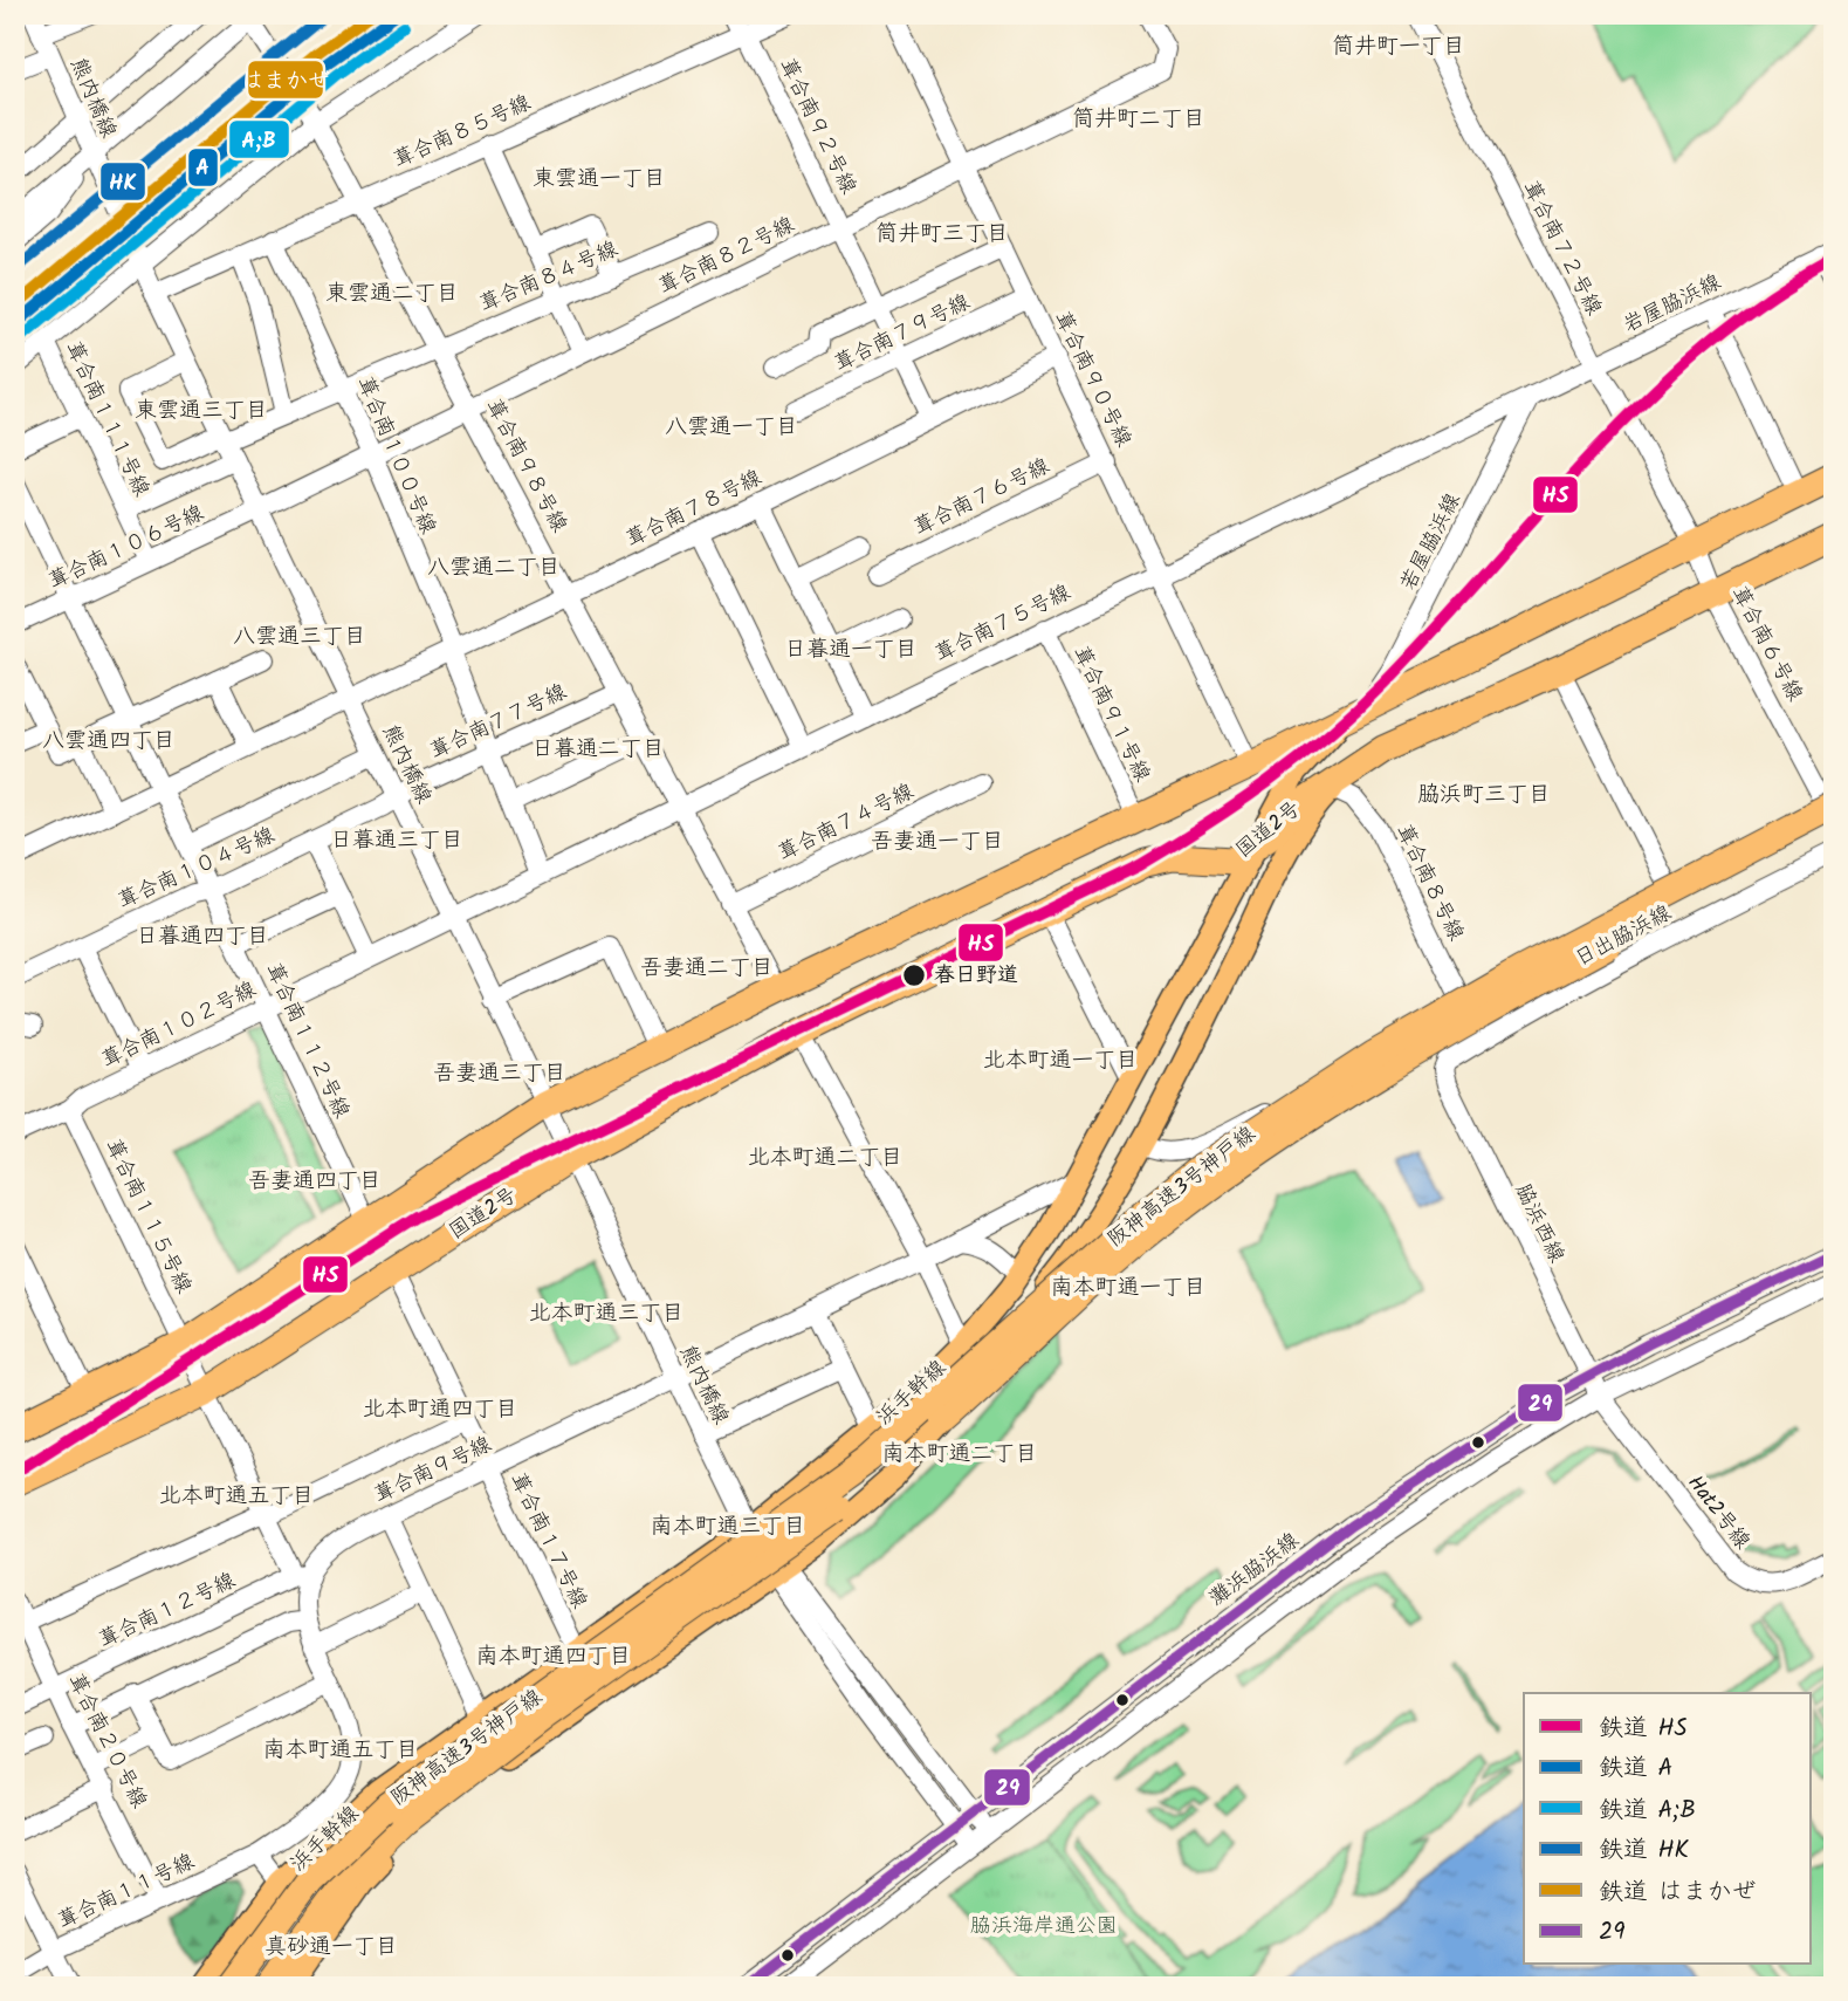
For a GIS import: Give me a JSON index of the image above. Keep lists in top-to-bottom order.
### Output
{
  "streets": {
    "highway": ["国道2号", "阪神高速3号神戸線"],
    "main road": ["浜手幹線"],
    "street": [
      "熊内橋線",
      "葺合南９２号線",
      "葺合南８５号線",
      "葺合南７２号線",
      "葺合南８２号線",
      "葺合南８４号線",
      "岩屋脇浜線",
      "葺合南７９号線",
      "葺合南９０号線",
      "葺合南１１１号線",
      "葺合南１００号線",
      "葺合南９８号線",
      "葺合南７６号線",
      "葺合南７８号線",
      "若屋脇浜線",
      "葺合南１０６号線",
      "葺合南７５号線",
      "葺合南６号線",
      "葺合南９１号線",
      "葺合南７７号線",
      "葺合南７４号線",
      "葺合南１０４号線",
      "葺合南８号線",
      "日出脇浜線",
      "葺合南１０２号線",
      "葺合南１１２号線",
      "葺合南１１５号線",
      "脇浜西線",
      "葺合南９号線",
      "Hat2号線",
      "葺合南１７号線",
      "灘浜脇浜線",
      "葺合南１２号線",
      "葺合南２０号線",
      "葺合南１１号線"
    ]
  },
  "crossings": [
    ["熊内橋線", "葺合南８５号線"],
    ["熊内橋線", "葺合南８２号線"],
    ["熊内橋線", "葺合南８４号線"],
    ["熊内橋線", "葺合南７８号線"],
    ["熊内橋線", "葺合南１０６号線"],
    ["熊内橋線", "葺合南７５号線"],
    ["熊内橋線", "葺合南７７号線"],
    ["熊内橋線", "国道2号"],
    ["熊内橋線", "葺合南１０４号線"],
    ["熊内橋線", "葺合南１０２号線"],
    ["熊内橋線", "浜手幹線"],
    ["熊内橋線", "葺合南９号線"],
    ["熊内橋線", "灘浜脇浜線"],
    ["葺合南９２号線", "葺合南８５号線"],
    ["葺合南９２号線", "葺合南８２号線"],
    ["葺合南９２号線", "葺合南７９号線"],
    ["葺合南９２号線", "葺合南７８号線"],
    ["葺合南８５号線", "葺合南１００号線"],
    ["葺合南８５号線", "葺合南９８号線"],
    ["葺合南７２号線", "岩屋脇浜線"],
    ["葺合南７２号線", "葺合南６号線"],
    ["葺合南８２号線", "葺合南９０号線"],
    ["葺合南８２号線", "葺合南１００号線"],
    ["葺合南８２号線", "葺合南９８号線"],
    ["葺合南８２号線", "葺合南１０６号線"],
    ["葺合南８４号線", "葺合南１００号線"],
    ["葺合南８４号線", "葺合南９８号線"],
    ["岩屋脇浜線", "若屋脇浜線"],
    ["岩屋脇浜線", "葺合南７５号線"],
    ["葺合南７９号線", "葺合南９０号線"],
    ["葺合南９０号線", "葺合南７６号線"],
    ["葺合南９０号線", "葺合南７８号線"],
    ["葺合南９０号線", "葺合南７５号線"],
    ["葺合南１１１号線", "葺合南１０６号線"],
    ["葺合南１００号線", "葺合南７８号線"],
    ["葺合南１００号線", "葺合南７５号線"],
    ["葺合南１００号線", "葺合南７７号線"],
    ["葺合南９８号線", "葺合南７８号線"],
    ["葺合南９８号線", "葺合南７５号線"],
    ["葺合南９８号線", "葺合南７７号線"],
    ["葺合南９８号線", "葺合南７４号線"],
    ["葺合南７８号線", "葺合南１１２号線"],
    ["若屋脇浜線", "葺合南７５号線"],
    ["若屋脇浜線", "浜手幹線"],
    ["葺合南１０６号線", "葺合南１１２号線"],
    ["葺合南７５号線", "葺合南９１号線"],
    ["葺合南７５号線", "葺合南１０２号線"],
    ["葺合南６号線", "国道2号"],
    ["葺合南６号線", "阪神高速3号神戸線"],
    ["葺合南７７号線", "葺合南１０４号線"],
    ["国道2号", "葺合南１１５号線"],
    ["国道2号", "浜手幹線"],
    ["国道2号", "葺合南１７号線"],
    ["葺合南１０４号線", "葺合南１１２号線"],
    ["葺合南８号線", "浜手幹線"],
    ["日出脇浜線", "脇浜西線"],
    ["葺合南１０２号線", "葺合南１１２号線"],
    ["葺合南１０２号線", "葺合南１１５号線"],
    ["葺合南１１５号線", "葺合南９号線"],
    ["葺合南１１５号線", "葺合南１２号線"],
    ["脇浜西線", "Hat2号線"],
    ["脇浜西線", "灘浜脇浜線"],
    ["浜手幹線", "葺合南９号線"],
    ["浜手幹線", "葺合南１７号線"],
    ["葺合南９号線", "葺合南１７号線"],
    ["葺合南９号線", "葺合南１２号線"],
    ["葺合南１２号線", "葺合南２０号線"],
    ["葺合南２０号線", "葺合南１１号線"]
  ],
  "districts": [
    "筒井町一丁目",
    "筒井町二丁目",
    "東雲通一丁目",
    "筒井町三丁目",
    "東雲通二丁目",
    "東雲通三丁目",
    "八雲通一丁目",
    "八雲通二丁目",
    "八雲通三丁目",
    "日暮通一丁目",
    "八雲通四丁目",
    "日暮通二丁目",
    "脇浜町三丁目",
    "日暮通三丁目",
    "吾妻通一丁目",
    "日暮通四丁目",
    "吾妻通二丁目",
    "北本町通一丁目",
    "吾妻通三丁目",
    "北本町通二丁目",
    "吾妻通四丁目",
    "南本町通一丁目",
    "北本町通三丁目",
    "北本町通四丁目",
    "南本町通二丁目",
    "北本町通五丁目",
    "南本町通三丁目",
    "南本町通四丁目",
    "南本町通五丁目",
    "真砂通一丁目"
  ],
  "parks": ["脇浜海岸通公園"],
  "places": ["春日野道"],
  "lines": [
    "rail line A",
    "rail line HK",
    "rail line はまかぜ",
    "rail line A;B",
    "rail line HS",
    "transit line 29"
  ],
  "legend": [
    "鉄道 HS",
    "鉄道 A",
    "鉄道 A;B",
    "鉄道 HK",
    "鉄道 はまかぜ",
    "29"
  ]
}
